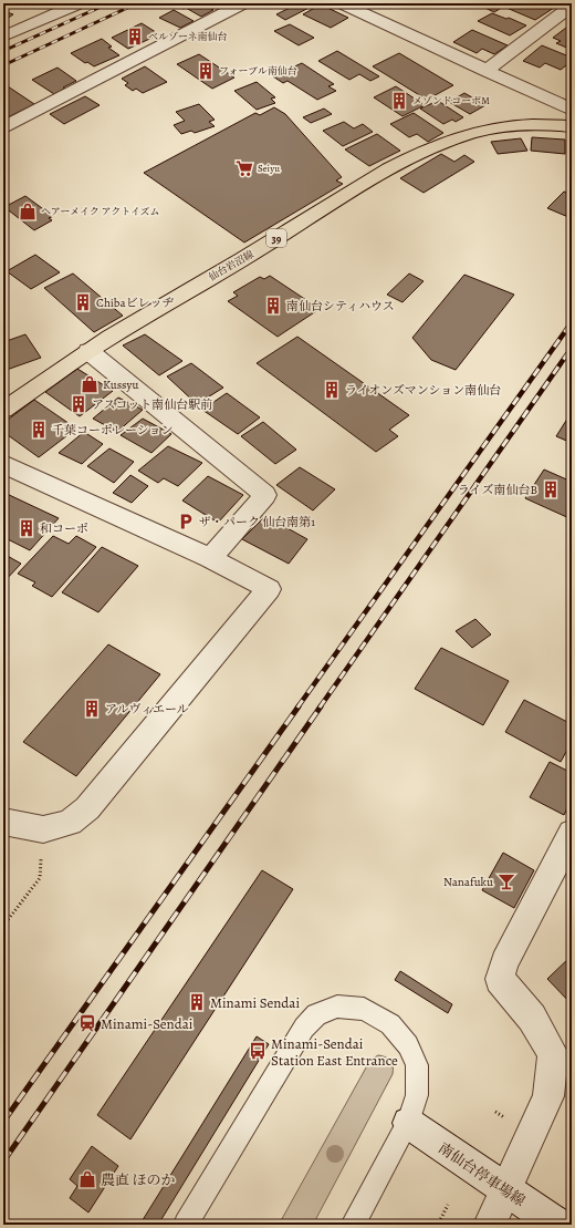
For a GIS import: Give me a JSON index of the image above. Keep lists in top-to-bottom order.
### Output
{
  "streets": {
    "main road": ["39", "仙台岩沼線"],
    "street": ["南仙台停車場線"]
  },
  "places": {
    "building": [
      "ベルゾーネ南仙台",
      "フォーブル南仙台",
      "メゾンドコーポM",
      "Chibaビレッヂ",
      "南仙台シティハウス",
      "ライオンズマンション南仙台",
      "アスコット南仙台駅前",
      "千葉コーポレーション",
      "ライズ南仙台B",
      "和コーポ",
      "アルヴィエール",
      "Minami Sendai"
    ],
    "supermarket": ["Seiyu"],
    "shop": ["ヘアーメイク アクトイズム", "Kussyu", "農直 ほのか"],
    "parking": ["ザ・パーク 仙台南第1"],
    "bar": ["Nanafuku"],
    "station": ["Minami-Sendai"],
    "bus stop": ["Minami-Sendai Station East Entrance"]
  }
}
